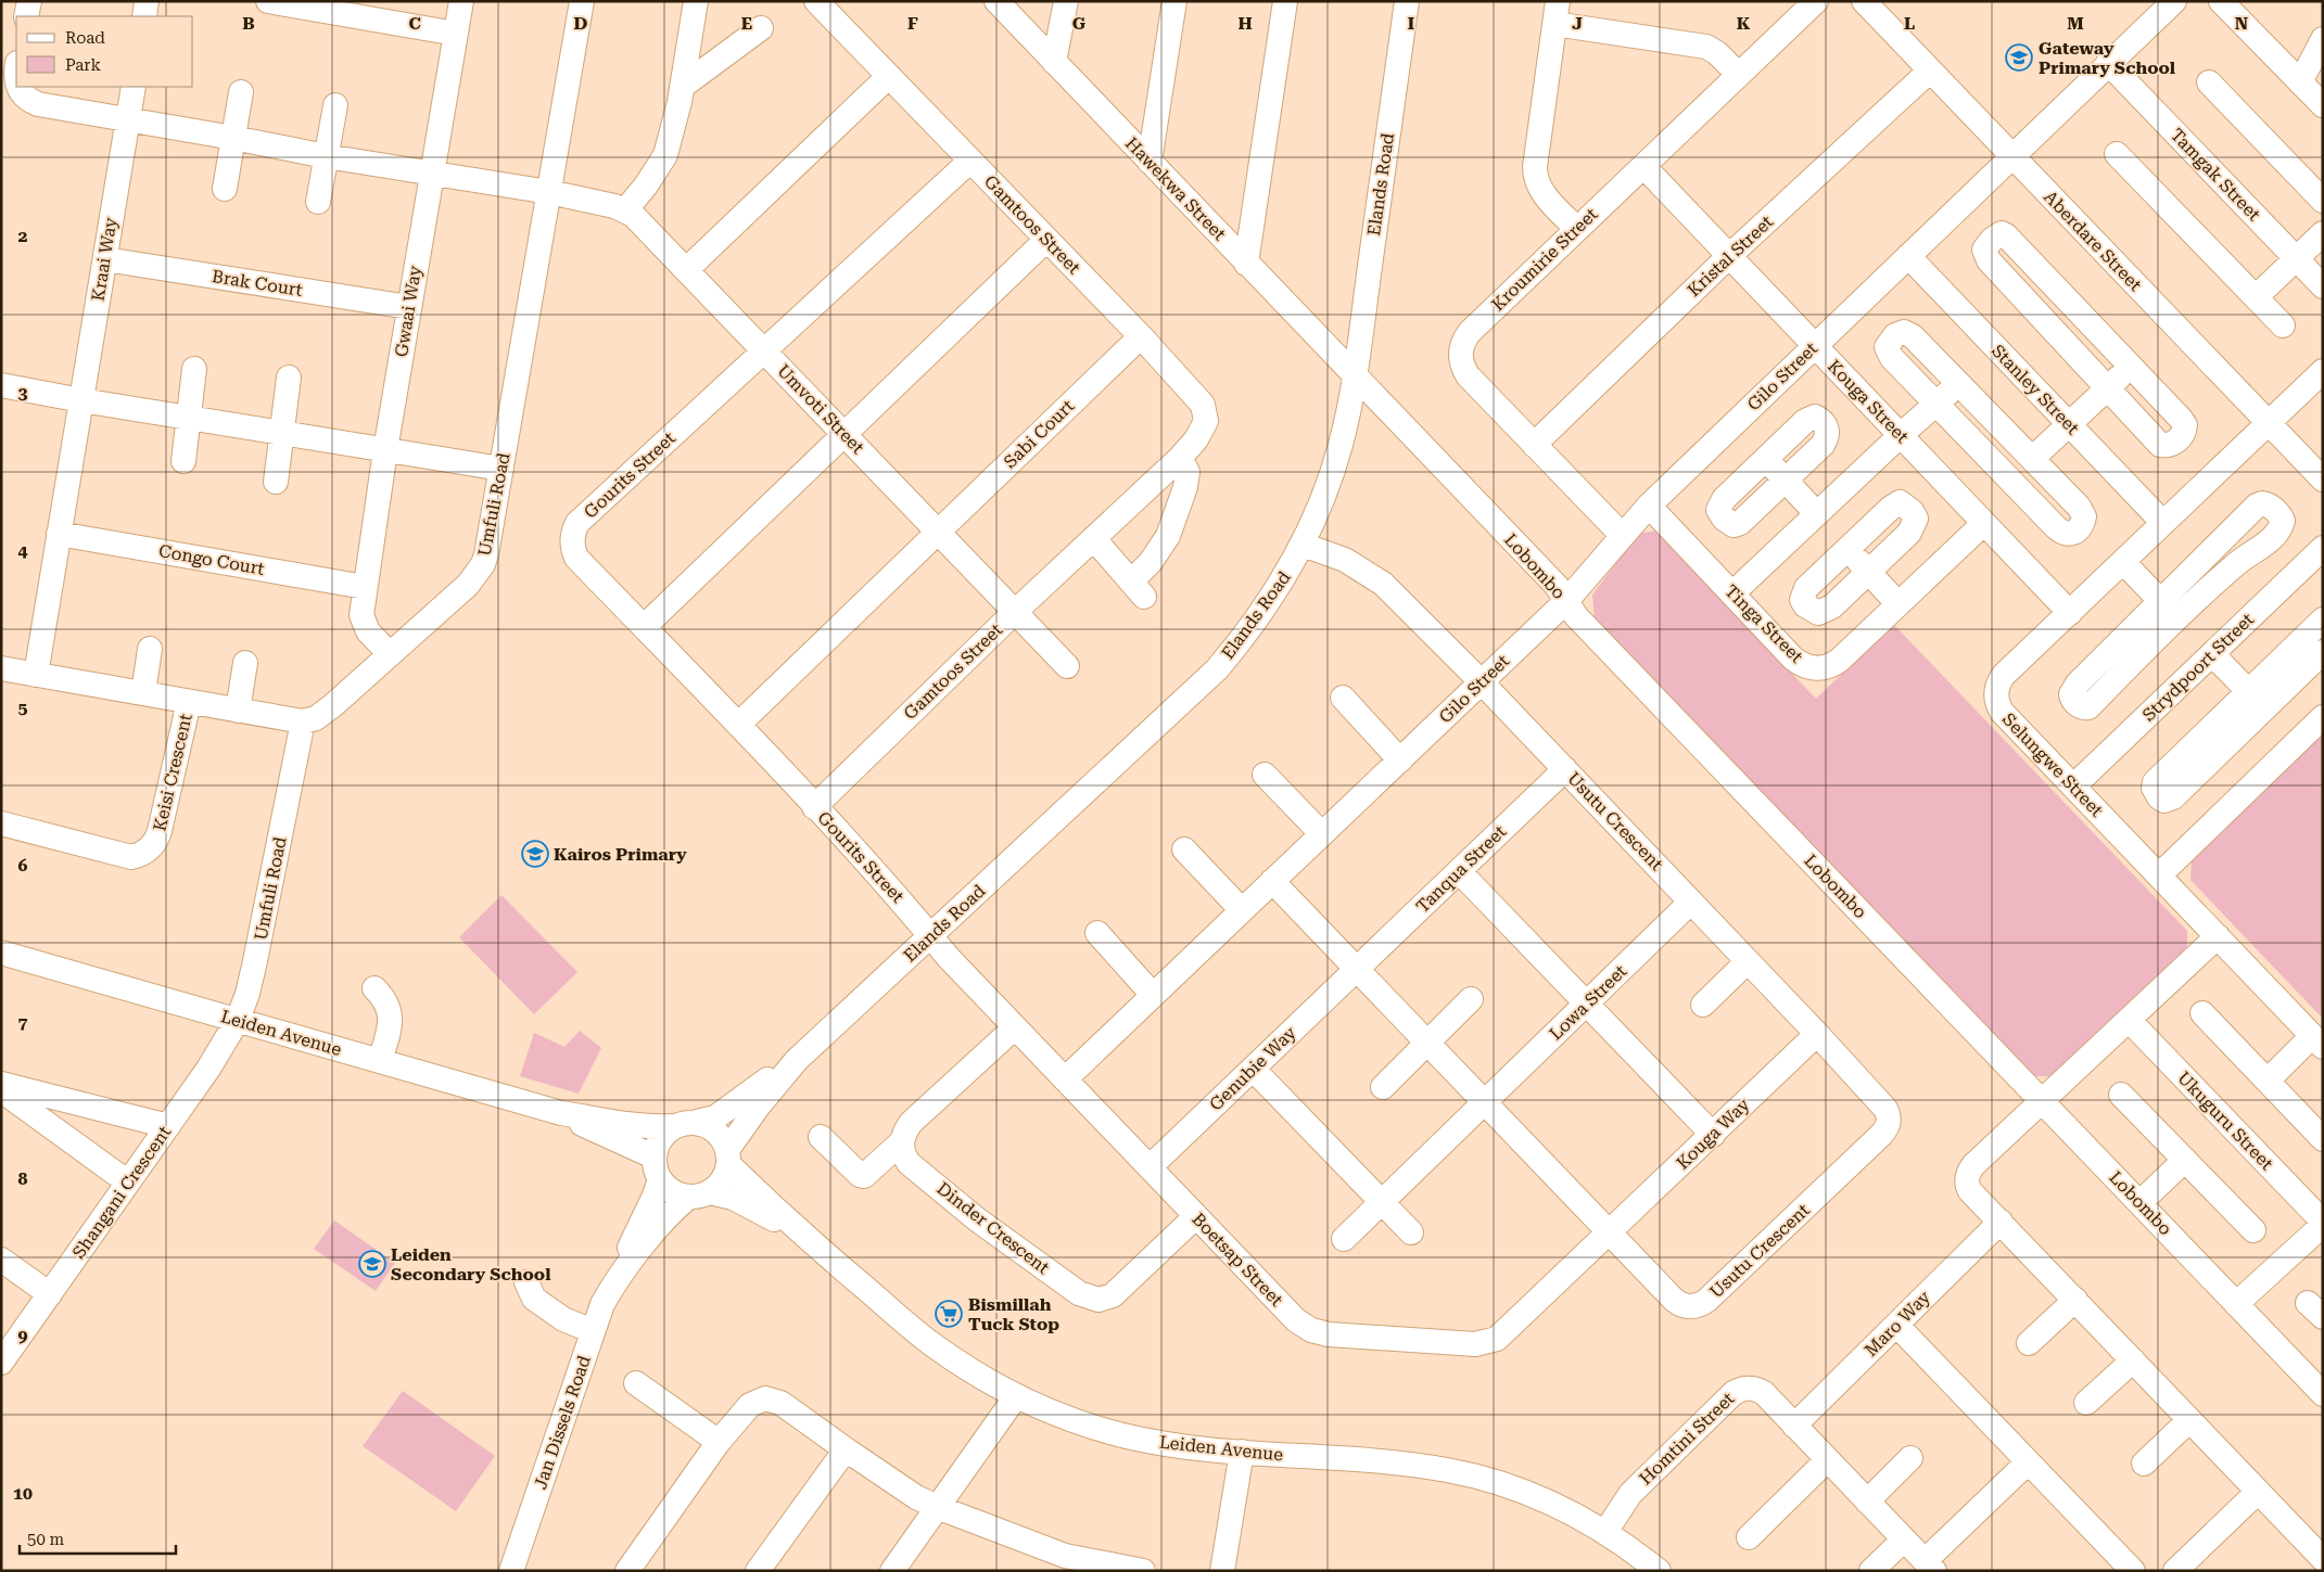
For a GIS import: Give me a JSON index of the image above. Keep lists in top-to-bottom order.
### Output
{
  "streets": {
    "street": [
      "Tamgak Street",
      "Elands Road",
      "Hawekwa Street",
      "Gamtoos Street",
      "Aberdare Street",
      "Kristal Street",
      "Kraai Way",
      "Kroumirie Street",
      "Brak Court",
      "Gwaai Way",
      "Gilo Street",
      "Stanley Street",
      "Kouga Street",
      "Umvoti Street",
      "Sabi Court",
      "Gourits Street",
      "Umfuli Road",
      "Congo Court",
      "Lobombo",
      "Tinga Street",
      "Strydpoort Street",
      "Selungwe Street",
      "Keisi Crescent",
      "Usutu Crescent",
      "Tanqua Street",
      "Lowa Street",
      "Leiden Avenue",
      "Genubie Way",
      "Ukuguru Street",
      "Kouga Way",
      "Shangani Crescent",
      "Dinder Crescent",
      "Boetsap Street",
      "Maro Way",
      "Jan Dissels Road",
      "Homtini Street"
    ]
  },
  "crossings": [
    ["Tamgak Street", "Gilo Street"],
    ["Elands Road", "Hawekwa Street"],
    ["Elands Road", "Gourits Street"],
    ["Elands Road", "Lobombo"],
    ["Elands Road", "Usutu Crescent"],
    ["Elands Road", "Leiden Avenue"],
    ["Elands Road", "Boetsap Street"],
    ["Elands Road", "Jan Dissels Road"],
    ["Hawekwa Street", "Lobombo"],
    ["Gamtoos Street", "Umvoti Street"],
    ["Gamtoos Street", "Sabi Court"],
    ["Gamtoos Street", "Gourits Street"],
    ["Aberdare Street", "Kristal Street"],
    ["Aberdare Street", "Gilo Street"],
    ["Aberdare Street", "Selungwe Street"],
    ["Kristal Street", "Kroumirie Street"],
    ["Kristal Street", "Kouga Street"],
    ["Kraai Way", "Brak Court"],
    ["Kraai Way", "Umvoti Street"],
    ["Kraai Way", "Congo Court"],
    ["Kroumirie Street", "Gilo Street"],
    ["Kroumirie Street", "Kouga Street"],
    ["Brak Court", "Gwaai Way"],
    ["Gwaai Way", "Umvoti Street"],
    ["Gwaai Way", "Umfuli Road"],
    ["Gwaai Way", "Congo Court"],
    ["Gilo Street", "Stanley Street"],
    ["Gilo Street", "Kouga Street"],
    ["Gilo Street", "Lobombo"],
    ["Gilo Street", "Tinga Street"],
    ["Gilo Street", "Usutu Crescent"],
    ["Gilo Street", "Boetsap Street"],
    ["Stanley Street", "Selungwe Street"],
    ["Kouga Street", "Tinga Street"],
    ["Kouga Street", "Selungwe Street"],
    ["Umvoti Street", "Sabi Court"],
    ["Umvoti Street", "Gourits Street"],
    ["Umvoti Street", "Umfuli Road"],
    ["Sabi Court", "Gourits Street"],
    ["Gourits Street", "Boetsap Street"],
    ["Umfuli Road", "Leiden Avenue"],
    ["Umfuli Road", "Shangani Crescent"],
    ["Strydpoort Street", "Selungwe Street"],
    ["Usutu Crescent", "Tanqua Street"],
    ["Usutu Crescent", "Lowa Street"],
    ["Usutu Crescent", "Genubie Way"],
    ["Usutu Crescent", "Kouga Way"],
    ["Usutu Crescent", "Boetsap Street"],
    ["Tanqua Street", "Genubie Way"],
    ["Leiden Avenue", "Shangani Crescent"],
    ["Leiden Avenue", "Jan Dissels Road"],
    ["Leiden Avenue", "Homtini Street"],
    ["Genubie Way", "Boetsap Street"],
    ["Kouga Way", "Boetsap Street"],
    ["Dinder Crescent", "Boetsap Street"],
    ["Maro Way", "Homtini Street"]
  ],
  "places": {
    "school or university": ["Gateway Primary School", "Kairos Primary", "Leiden Secondary School"],
    "supermarket": ["Bismillah Tuck Stop"]
  },
  "legend": ["Road", "Park"],
  "scale_bar": "50 m",
  "grid": {
    "columns": [
      "B",
      "C",
      "D",
      "E",
      "F",
      "G",
      "H",
      "I",
      "J",
      "K",
      "L",
      "M",
      "N"
    ],
    "rows": [
      "2",
      "3",
      "4",
      "5",
      "6",
      "7",
      "8",
      "9",
      "10"
    ]
  }
}
